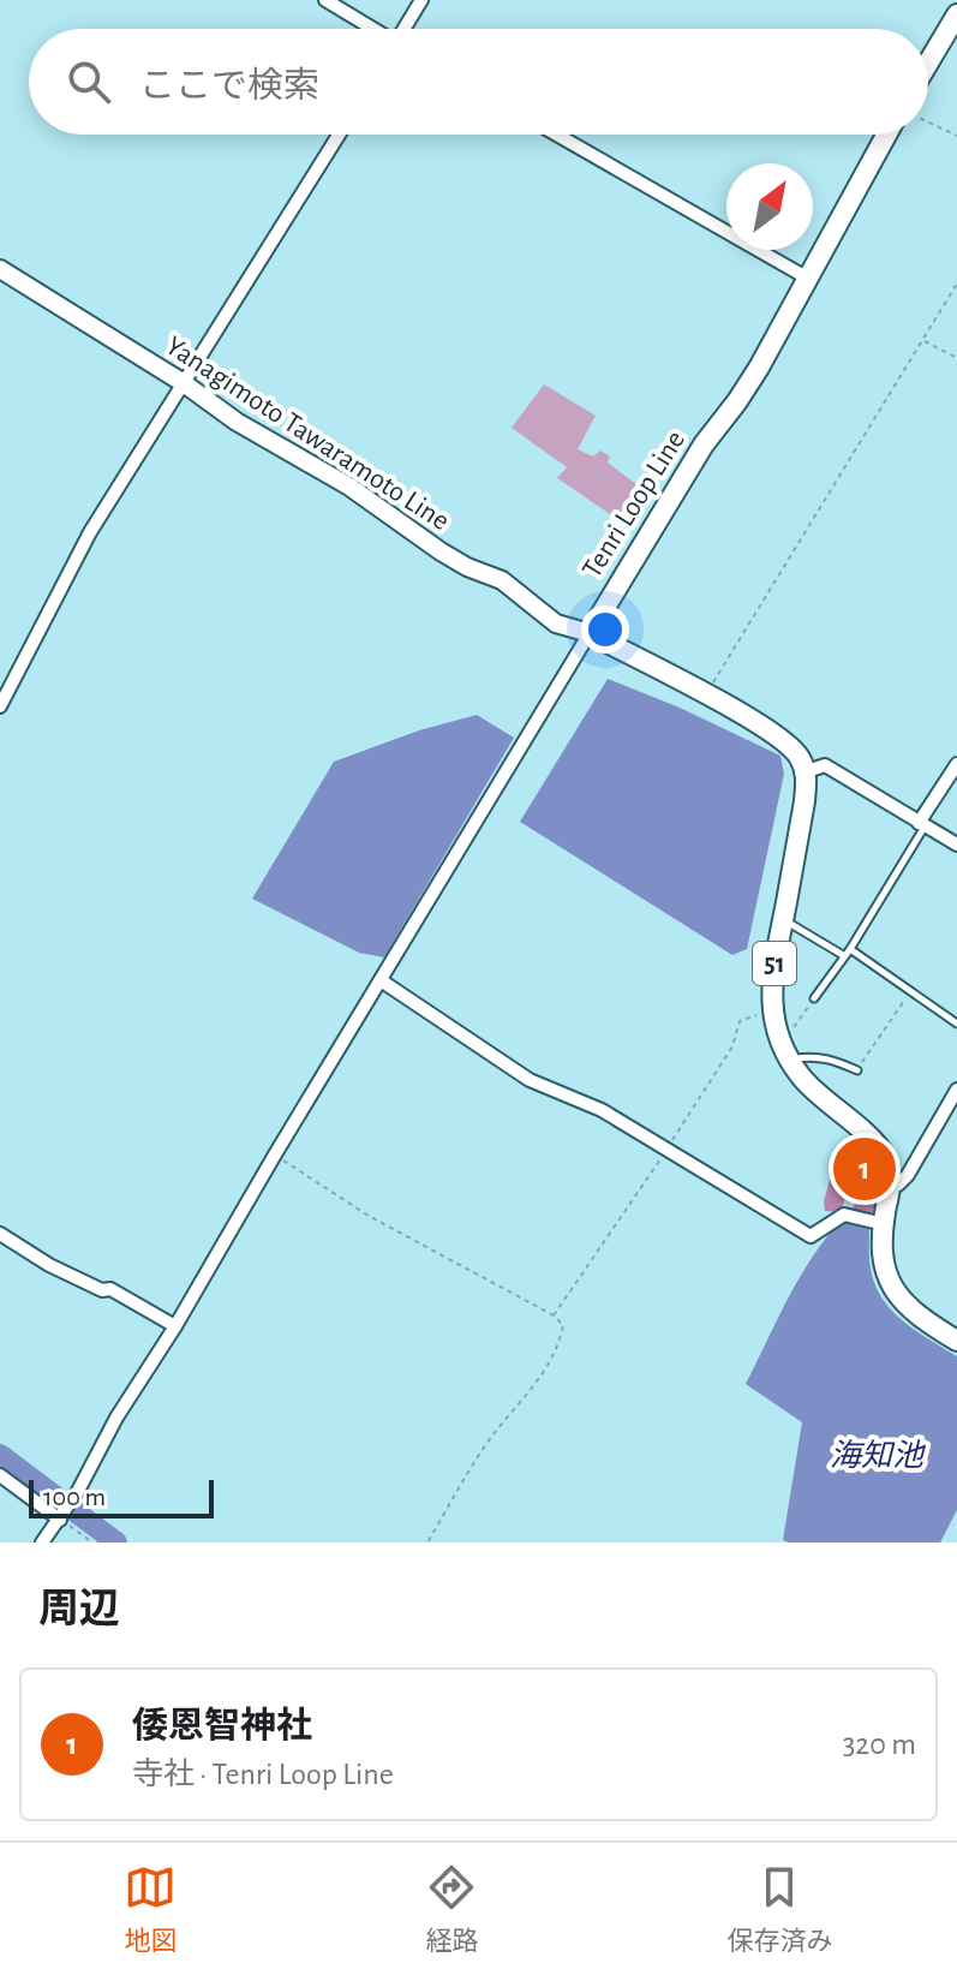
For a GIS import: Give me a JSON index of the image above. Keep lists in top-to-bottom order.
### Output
{
  "streets": {
    "main road": ["Yanagimoto Tawaramoto Line", "Tenri Loop Line", "51"]
  },
  "crossings": [
    ["Yanagimoto Tawaramoto Line", "Tenri Loop Line"]
  ],
  "water": ["海知池"],
  "scale_bar": "100 m",
  "north": "top right",
  "page": {
    "search": "ここで検索",
    "pins": "1",
    "scale": "100 m",
    "heading": "周辺",
    "list": [
      {
        "mark": "1",
        "name": "倭恩智神社",
        "note": "寺社 · Tenri Loop Line",
        "value": "320 m"
      }
    ],
    "nav": ["地図", "経路", "保存済み"]
  }
}
